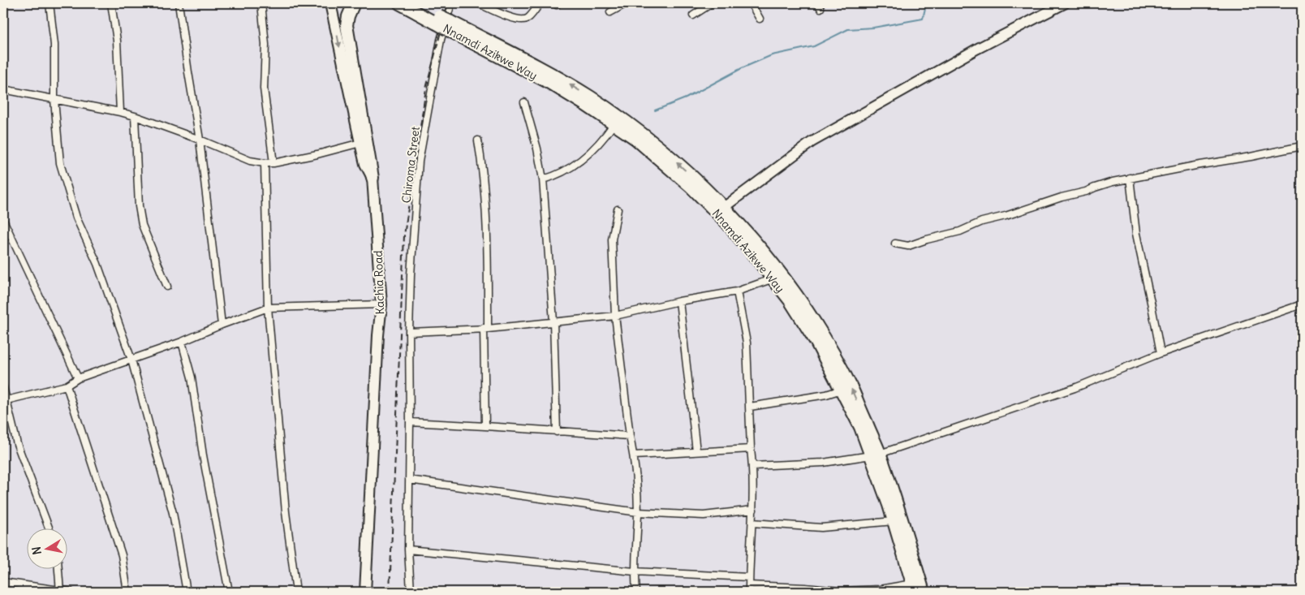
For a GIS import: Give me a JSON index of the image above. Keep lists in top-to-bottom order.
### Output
{
  "streets": {
    "highway": ["Nnamdi Azikwe Way"],
    "main road": ["Kachia Road"],
    "street": ["Chiroma Street"]
  },
  "north": "left"
}
